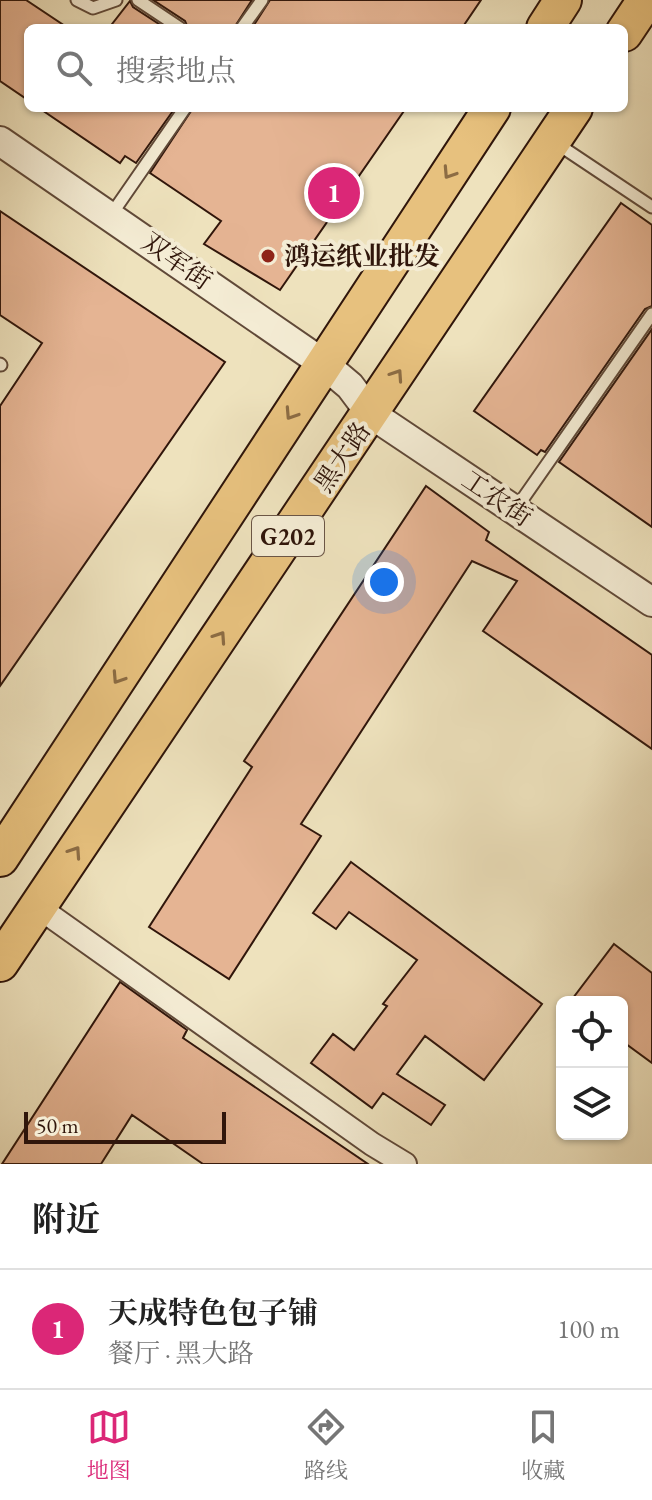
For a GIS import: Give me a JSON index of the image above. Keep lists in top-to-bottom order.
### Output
{
  "streets": {
    "highway": ["黑大路", "G202"],
    "street": ["双军街", "工农街"]
  },
  "crossings": [
    ["双军街", "黑大路"],
    ["双军街", "工农街"],
    ["黑大路", "工农街"]
  ],
  "places": ["鸿运纸业批发"],
  "scale_bar": "50 m",
  "page": {
    "search": "搜索地点",
    "pins": "1",
    "scale": "50 m",
    "heading": "附近",
    "list": [
      {
        "mark": "1",
        "name": "天成特色包子铺",
        "note": "餐厅 · 黑大路",
        "value": "100 m"
      }
    ],
    "nav": ["地图", "路线", "收藏"]
  }
}
